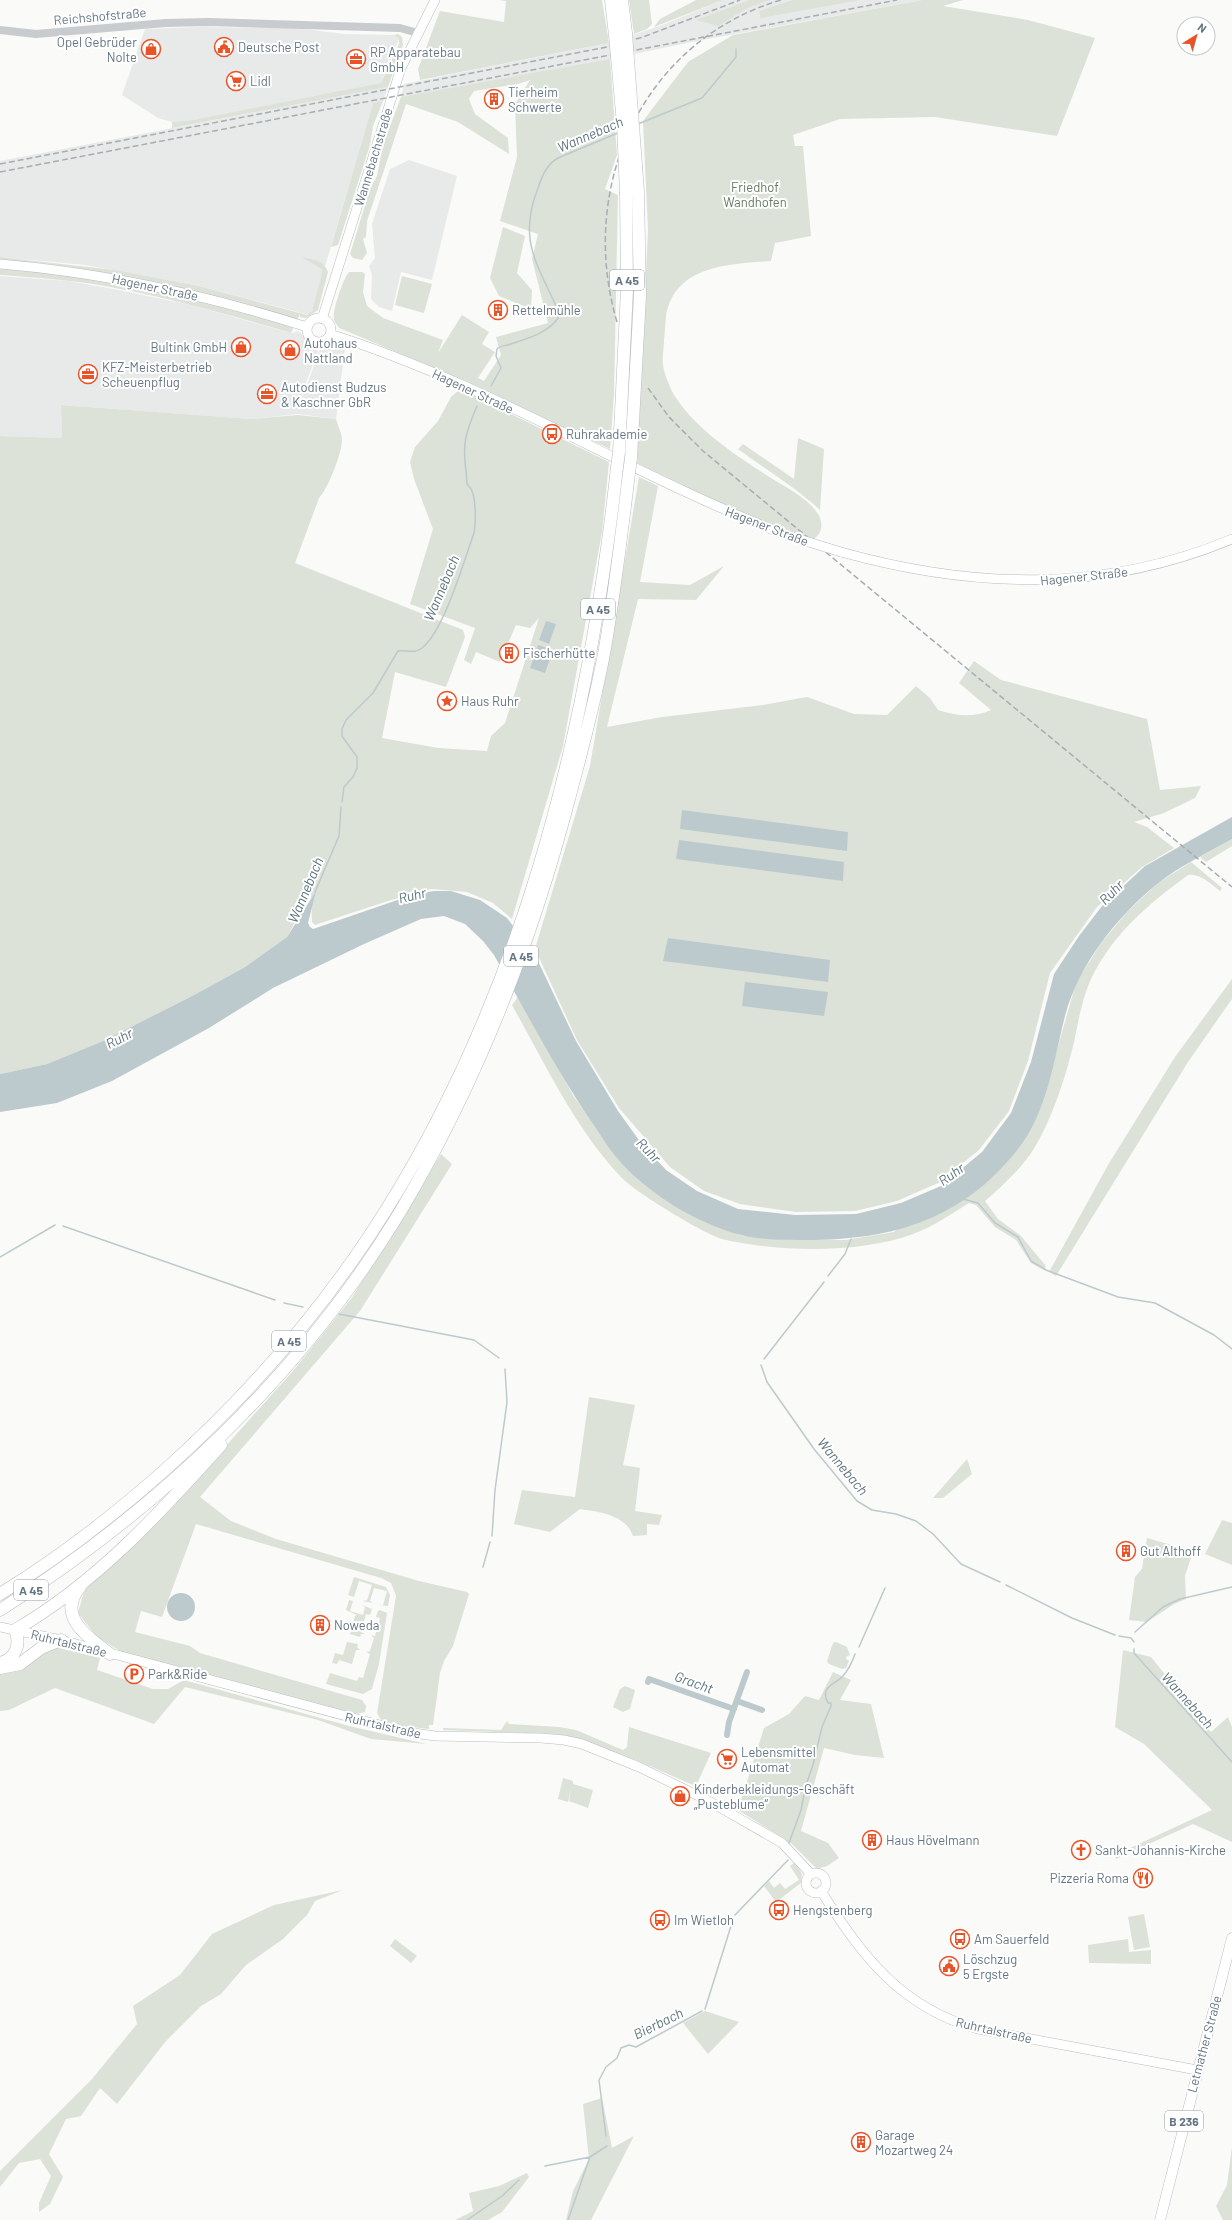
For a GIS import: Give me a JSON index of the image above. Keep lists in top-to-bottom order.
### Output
{
  "streets": {
    "highway": ["A 45"],
    "main road": [
      "Wannebachstraße",
      "Hagener Straße",
      "Ruhrtalstraße",
      "Letmather Straße",
      "B 236"
    ],
    "street": ["Reichshofstraße"]
  },
  "crossings": [
    ["Reichshofstraße", "Wannebachstraße"],
    ["Wannebachstraße", "Hagener Straße"],
    ["Ruhrtalstraße", "Letmather Straße"]
  ],
  "water": [
    "Wannebach",
    "Ruhr",
    "Gracht",
    "Bierbach"
  ],
  "parks": ["Friedhof Wandhofen"],
  "places": {
    "public building": ["Deutsche Post", "Löschzug 5 Ergste"],
    "shop": [
      "Opel Gebrüder Nolte",
      "Bultink GmbH",
      "Autohaus Nattland",
      "Kinderbekleidungs-Geschäft „Pusteblume“"
    ],
    "office": ["RP Apparatebau GmbH", "KFZ-Meisterbetrieb Scheuenpflug", "Autodienst Budzus & Kaschner GbR"],
    "supermarket": ["Lidl", "Lebensmittel Automat"],
    "building": [
      "Tierheim Schwerte",
      "Rettelmühle",
      "Fischerhütte",
      "Gut Althoff",
      "Noweda",
      "Haus Hövelmann",
      "Garage Mozartweg 24"
    ],
    "bus stop": [
      "Ruhrakademie",
      "Hengstenberg",
      "Im Wietloh",
      "Am Sauerfeld"
    ],
    "place": ["Haus Ruhr"],
    "parking": ["Park&Ride"],
    "church": ["Sankt-Johannis-Kirche"],
    "restaurant": ["Pizzeria Roma"]
  },
  "north": "top right"
}
